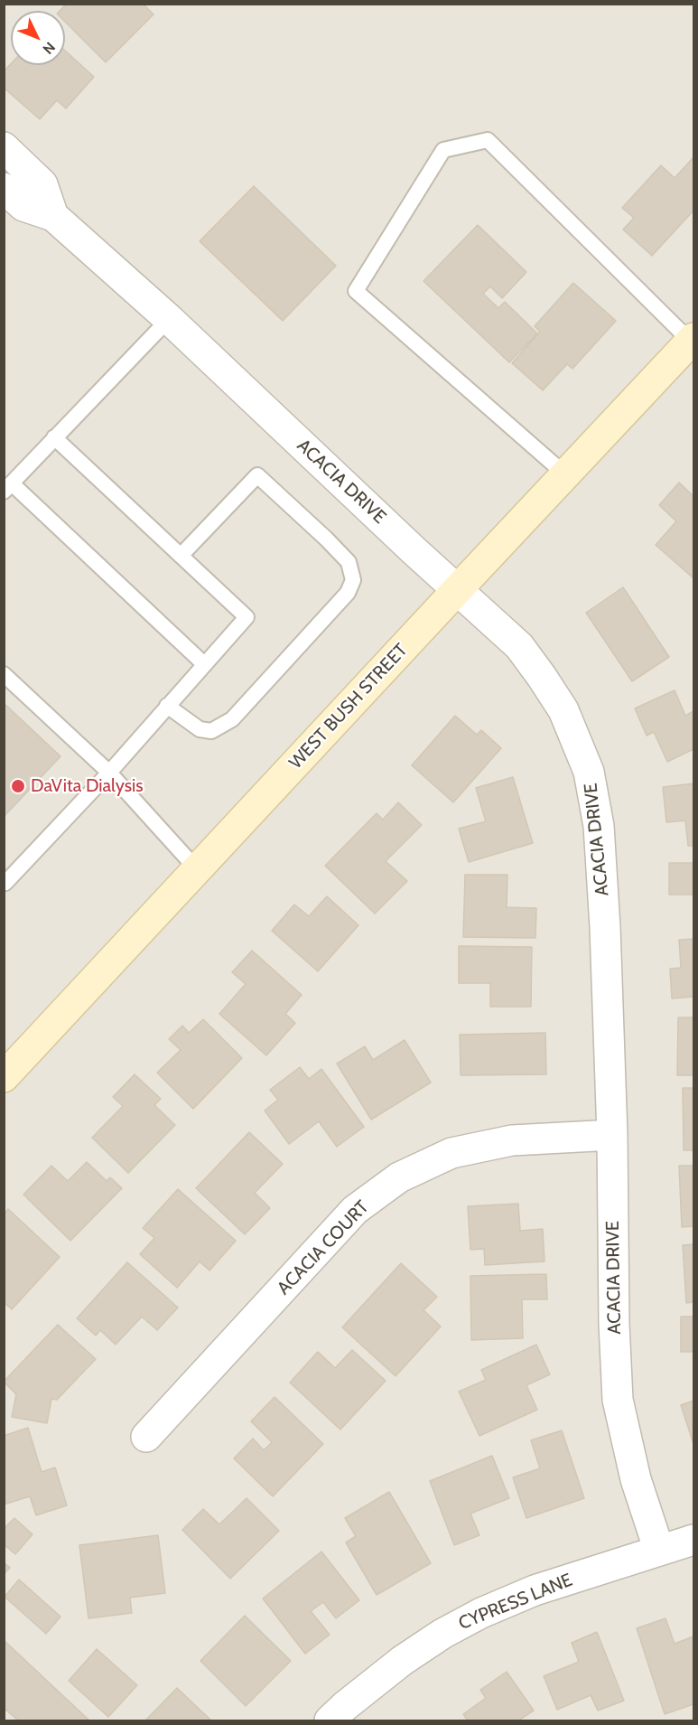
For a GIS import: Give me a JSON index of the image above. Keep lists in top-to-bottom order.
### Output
{
  "streets": {
    "main road": ["WEST BUSH STREET"],
    "street": ["ACACIA DRIVE", "ACACIA COURT", "CYPRESS LANE"]
  },
  "crossings": [
    ["ACACIA DRIVE", "WEST BUSH STREET"],
    ["ACACIA DRIVE", "ACACIA COURT"],
    ["ACACIA DRIVE", "CYPRESS LANE"]
  ],
  "places": ["DaVita Dialysis"],
  "north": "bottom right"
}
